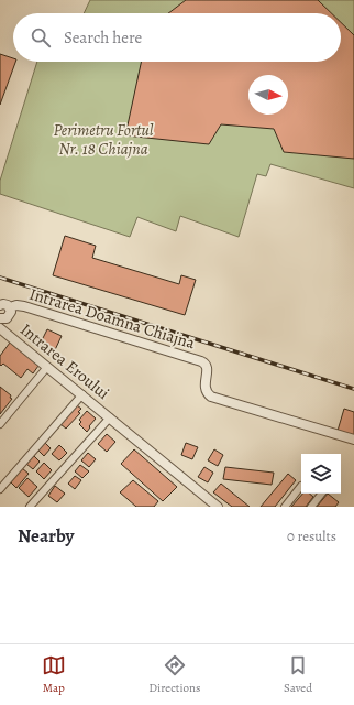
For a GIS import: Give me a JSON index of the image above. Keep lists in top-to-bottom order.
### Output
{
  "streets": {
    "street": ["Intrarea Doamna Chiajna", "Intrarea Eroului"]
  },
  "parks": ["Perimetru Fortul Nr. 18 Chiajna"],
  "north": "right",
  "page": {
    "search": "Search here",
    "heading": ["Nearby", "0 results"],
    "nav": ["Map", "Directions", "Saved"]
  }
}
